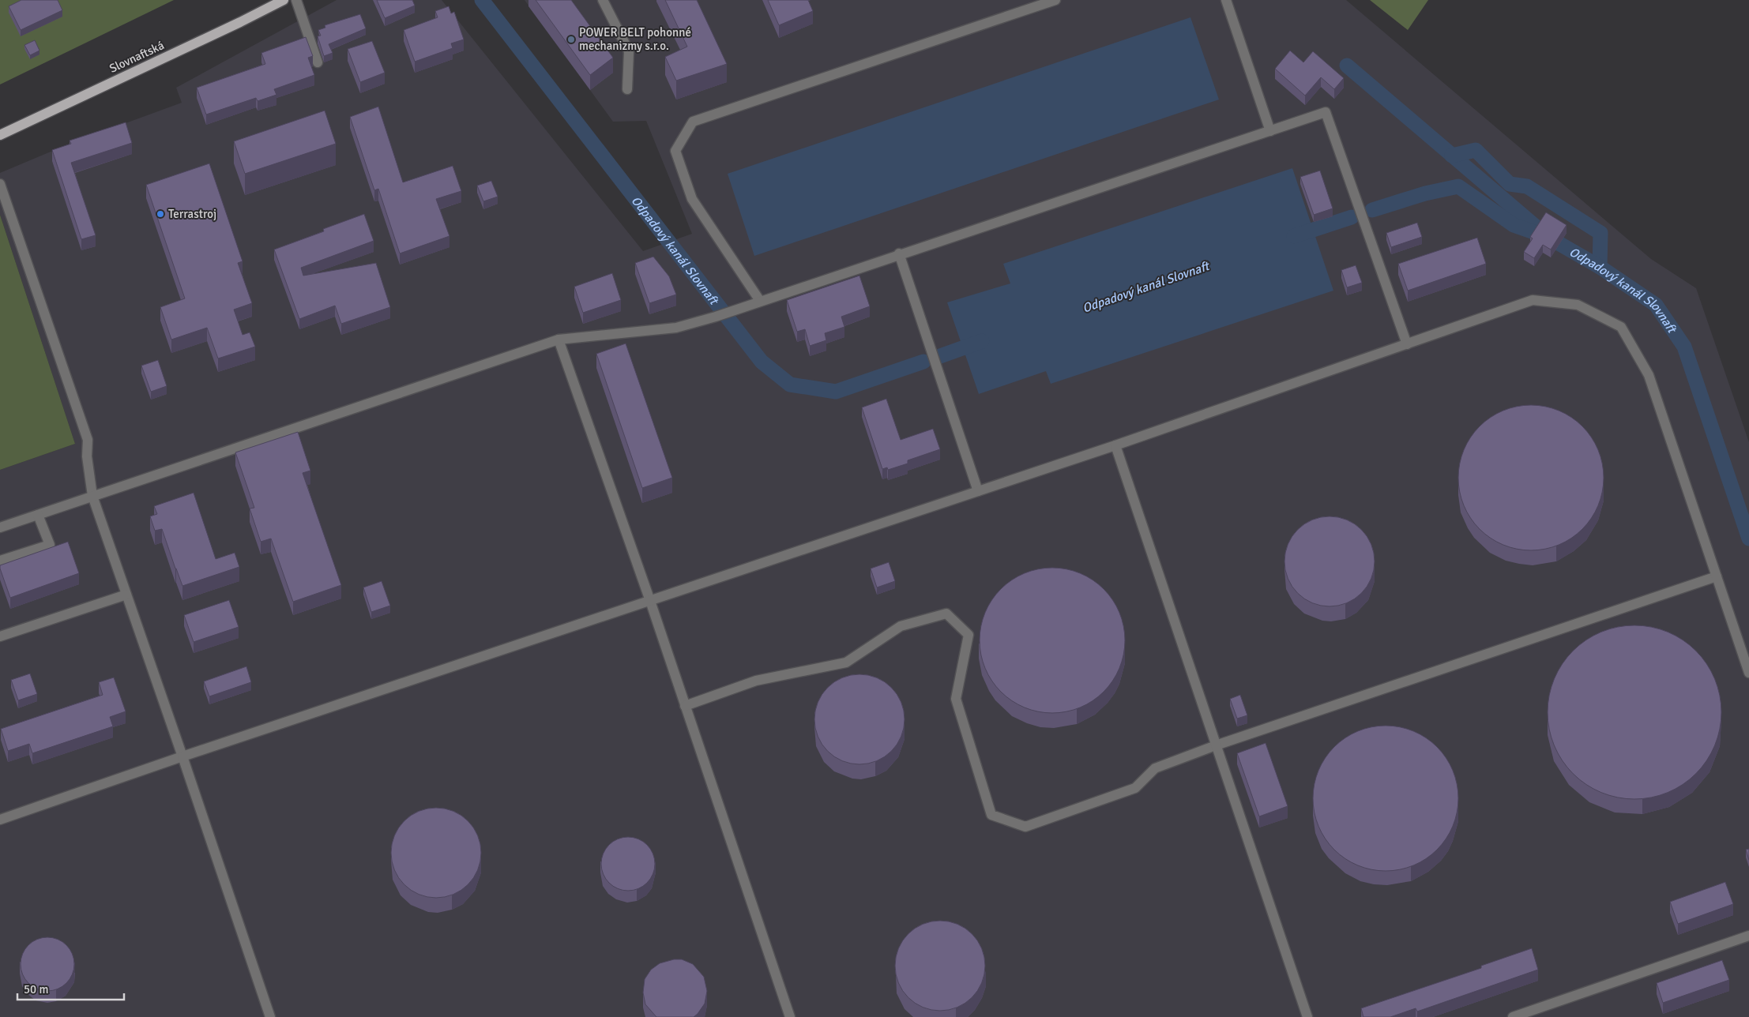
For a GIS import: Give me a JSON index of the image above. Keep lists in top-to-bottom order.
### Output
{
  "streets": {
    "main road": ["Slovnaftská"]
  },
  "water": ["Odpadový kanál Slovnaft"],
  "places": ["POWER BELT pohonné mechanizmy s.r.o.", "Terrastroj"],
  "scale_bar": "50 m"
}
